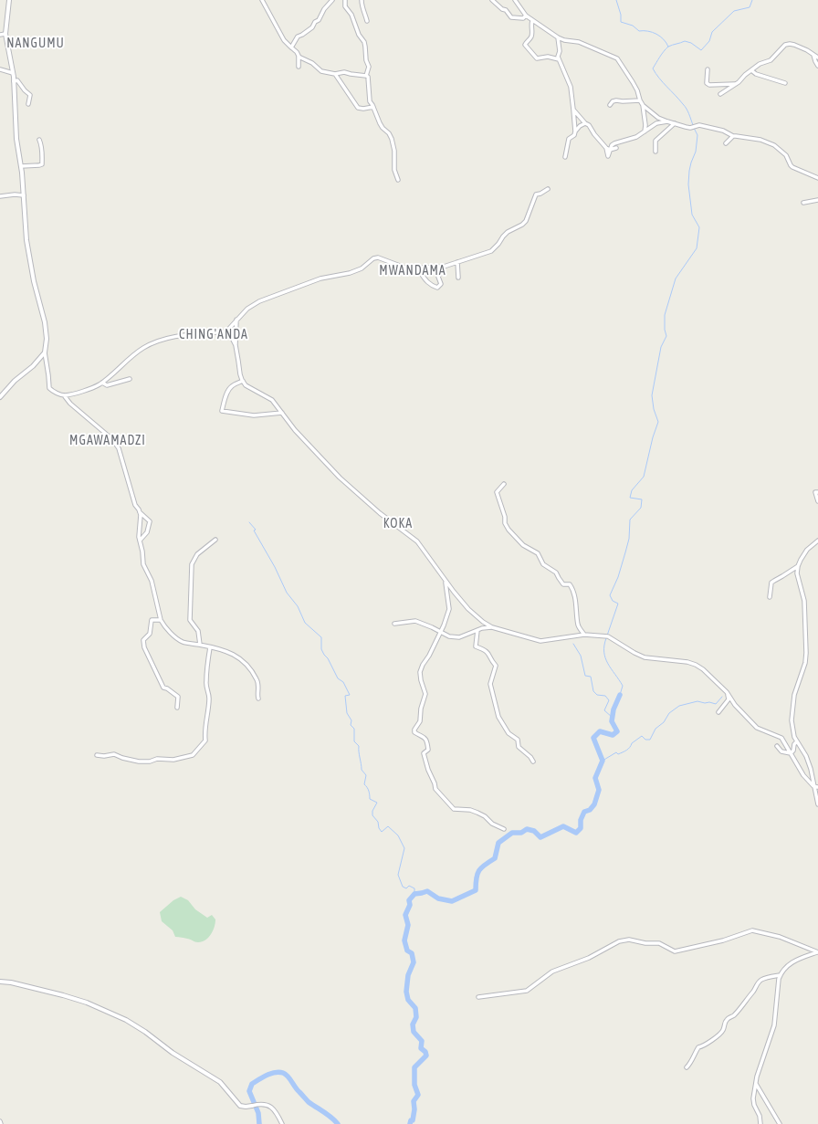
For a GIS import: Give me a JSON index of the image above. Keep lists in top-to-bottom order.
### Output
{
  "districts": [
    "NANGUMU",
    "MWANDAMA",
    "CHING'ANDA",
    "MGAWAMADZI",
    "KOKA"
  ]
}
